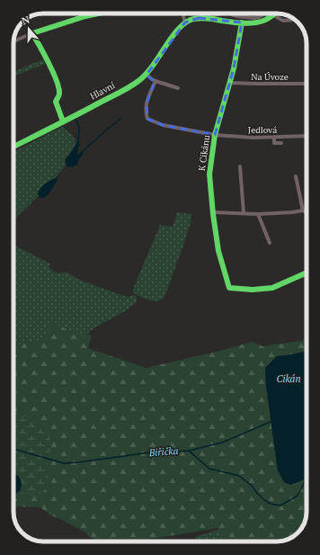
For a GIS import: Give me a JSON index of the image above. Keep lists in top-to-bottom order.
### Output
{
  "streets": {
    "street": [
      "Na Úvoze",
      "Hlavní",
      "Jedlová",
      "K Cikánu"
    ]
  },
  "crossings": [
    ["Na Úvoze", "K Cikánu"],
    ["Jedlová", "K Cikánu"]
  ],
  "water": ["Cikán", "Biřička"],
  "north": "top"
}
